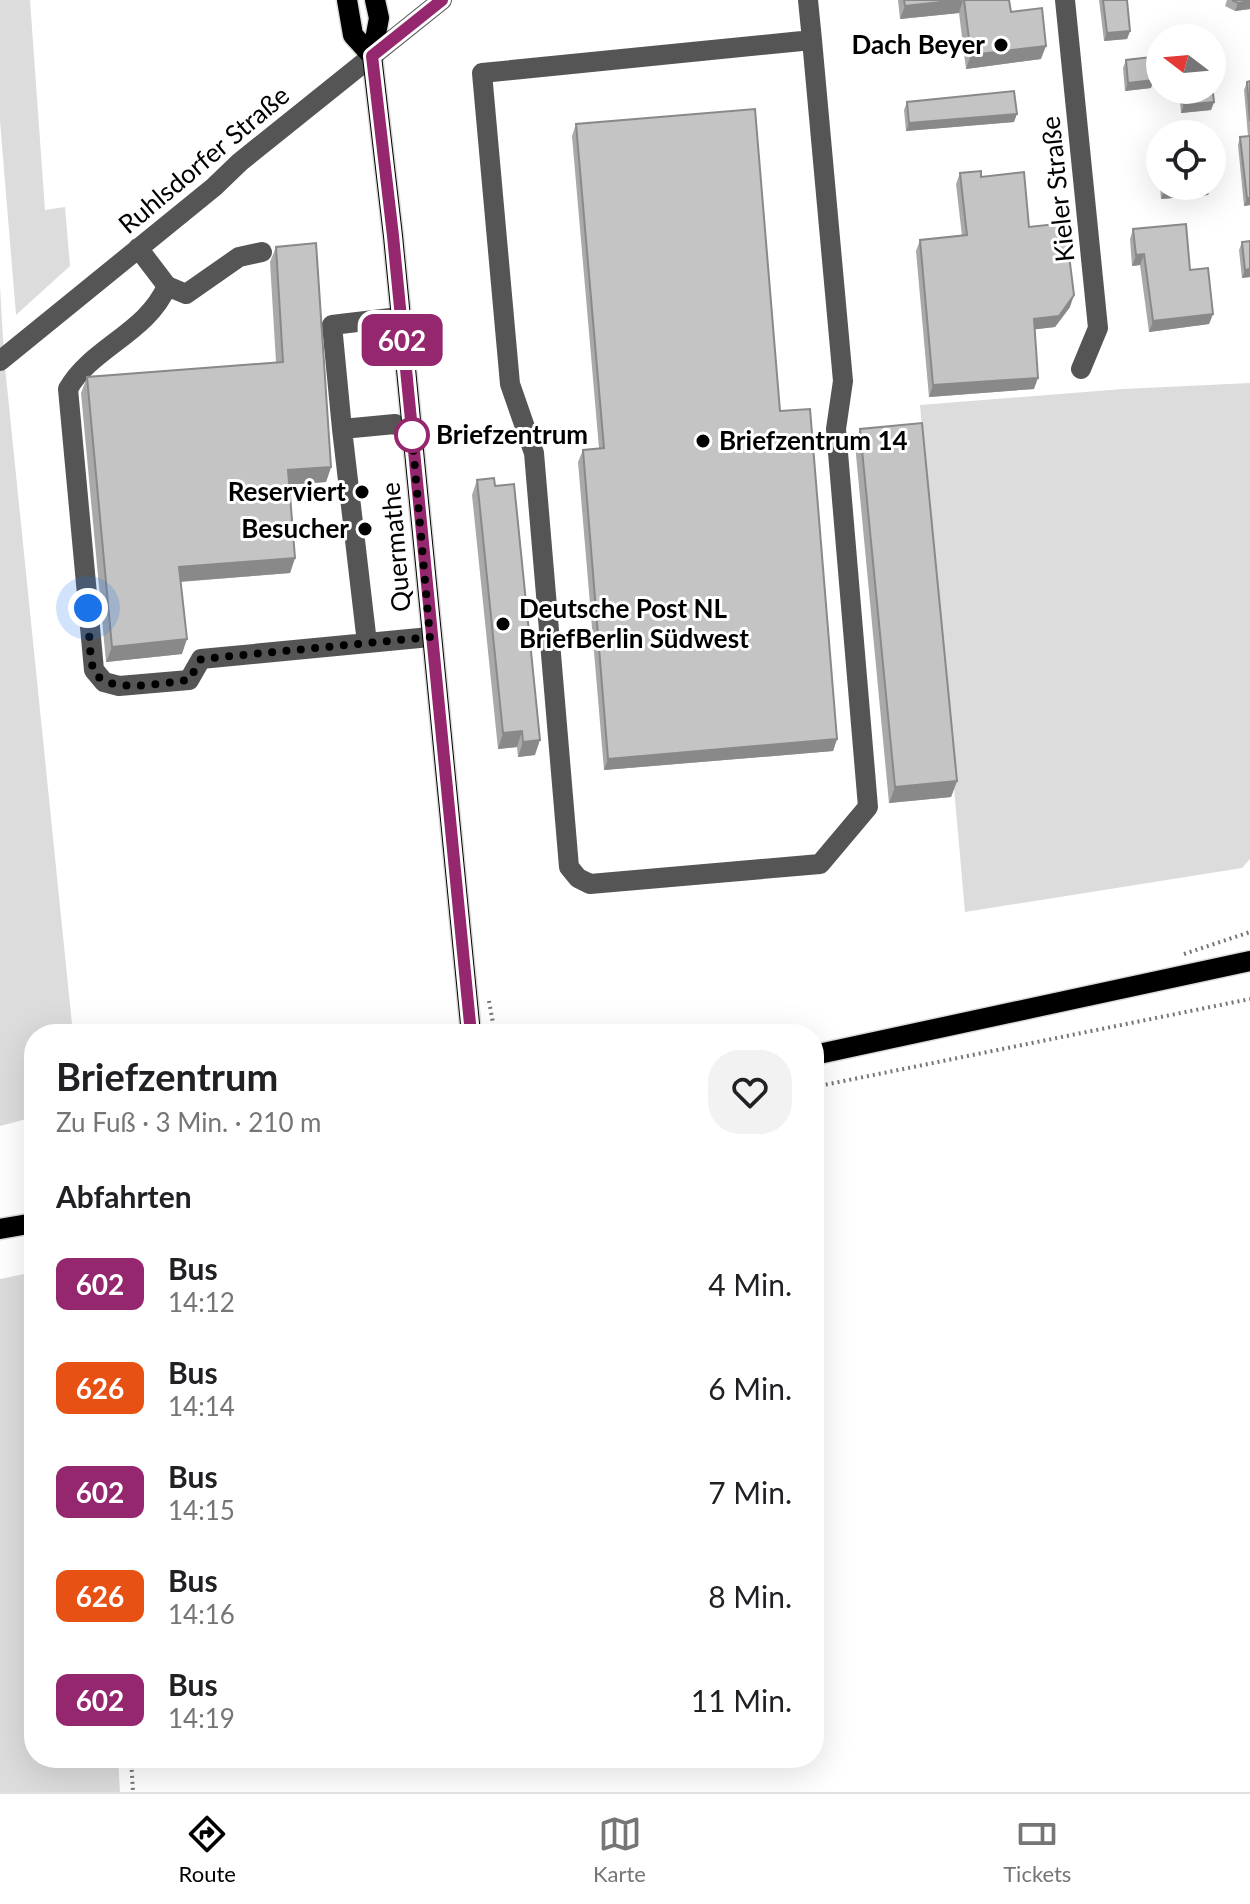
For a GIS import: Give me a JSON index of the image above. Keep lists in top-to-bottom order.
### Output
{
  "streets": {
    "main road": ["Quermathe"],
    "street": ["Ruhlsdorfer Straße", "Kieler Straße"]
  },
  "crossings": [
    ["Ruhlsdorfer Straße", "Quermathe"]
  ],
  "places": [
    "Dach Beyer",
    "Briefzentrum",
    "Briefzentrum 14",
    "Reserviert",
    "Besucher",
    "Deutsche Post NL BriefBerlin Südwest"
  ],
  "lines": ["bus line 602"],
  "north": "left",
  "page": {
    "on_map": "602",
    "heading": [
      ["Briefzentrum", "Zu Fuß · 3 Min. · 210 m"],
      "Abfahrten"
    ],
    "list": [
      {
        "mark": "602",
        "name": "Bus",
        "note": "14:12",
        "value": "4 Min."
      },
      {
        "mark": "626",
        "name": "Bus",
        "note": "14:14",
        "value": "6 Min."
      },
      {
        "mark": "602",
        "name": "Bus",
        "note": "14:15",
        "value": "7 Min."
      },
      {
        "mark": "626",
        "name": "Bus",
        "note": "14:16",
        "value": "8 Min."
      },
      {
        "mark": "602",
        "name": "Bus",
        "note": "14:19",
        "value": "11 Min."
      }
    ],
    "tabs": ["Route", "Karte", "Tickets"]
  }
}
